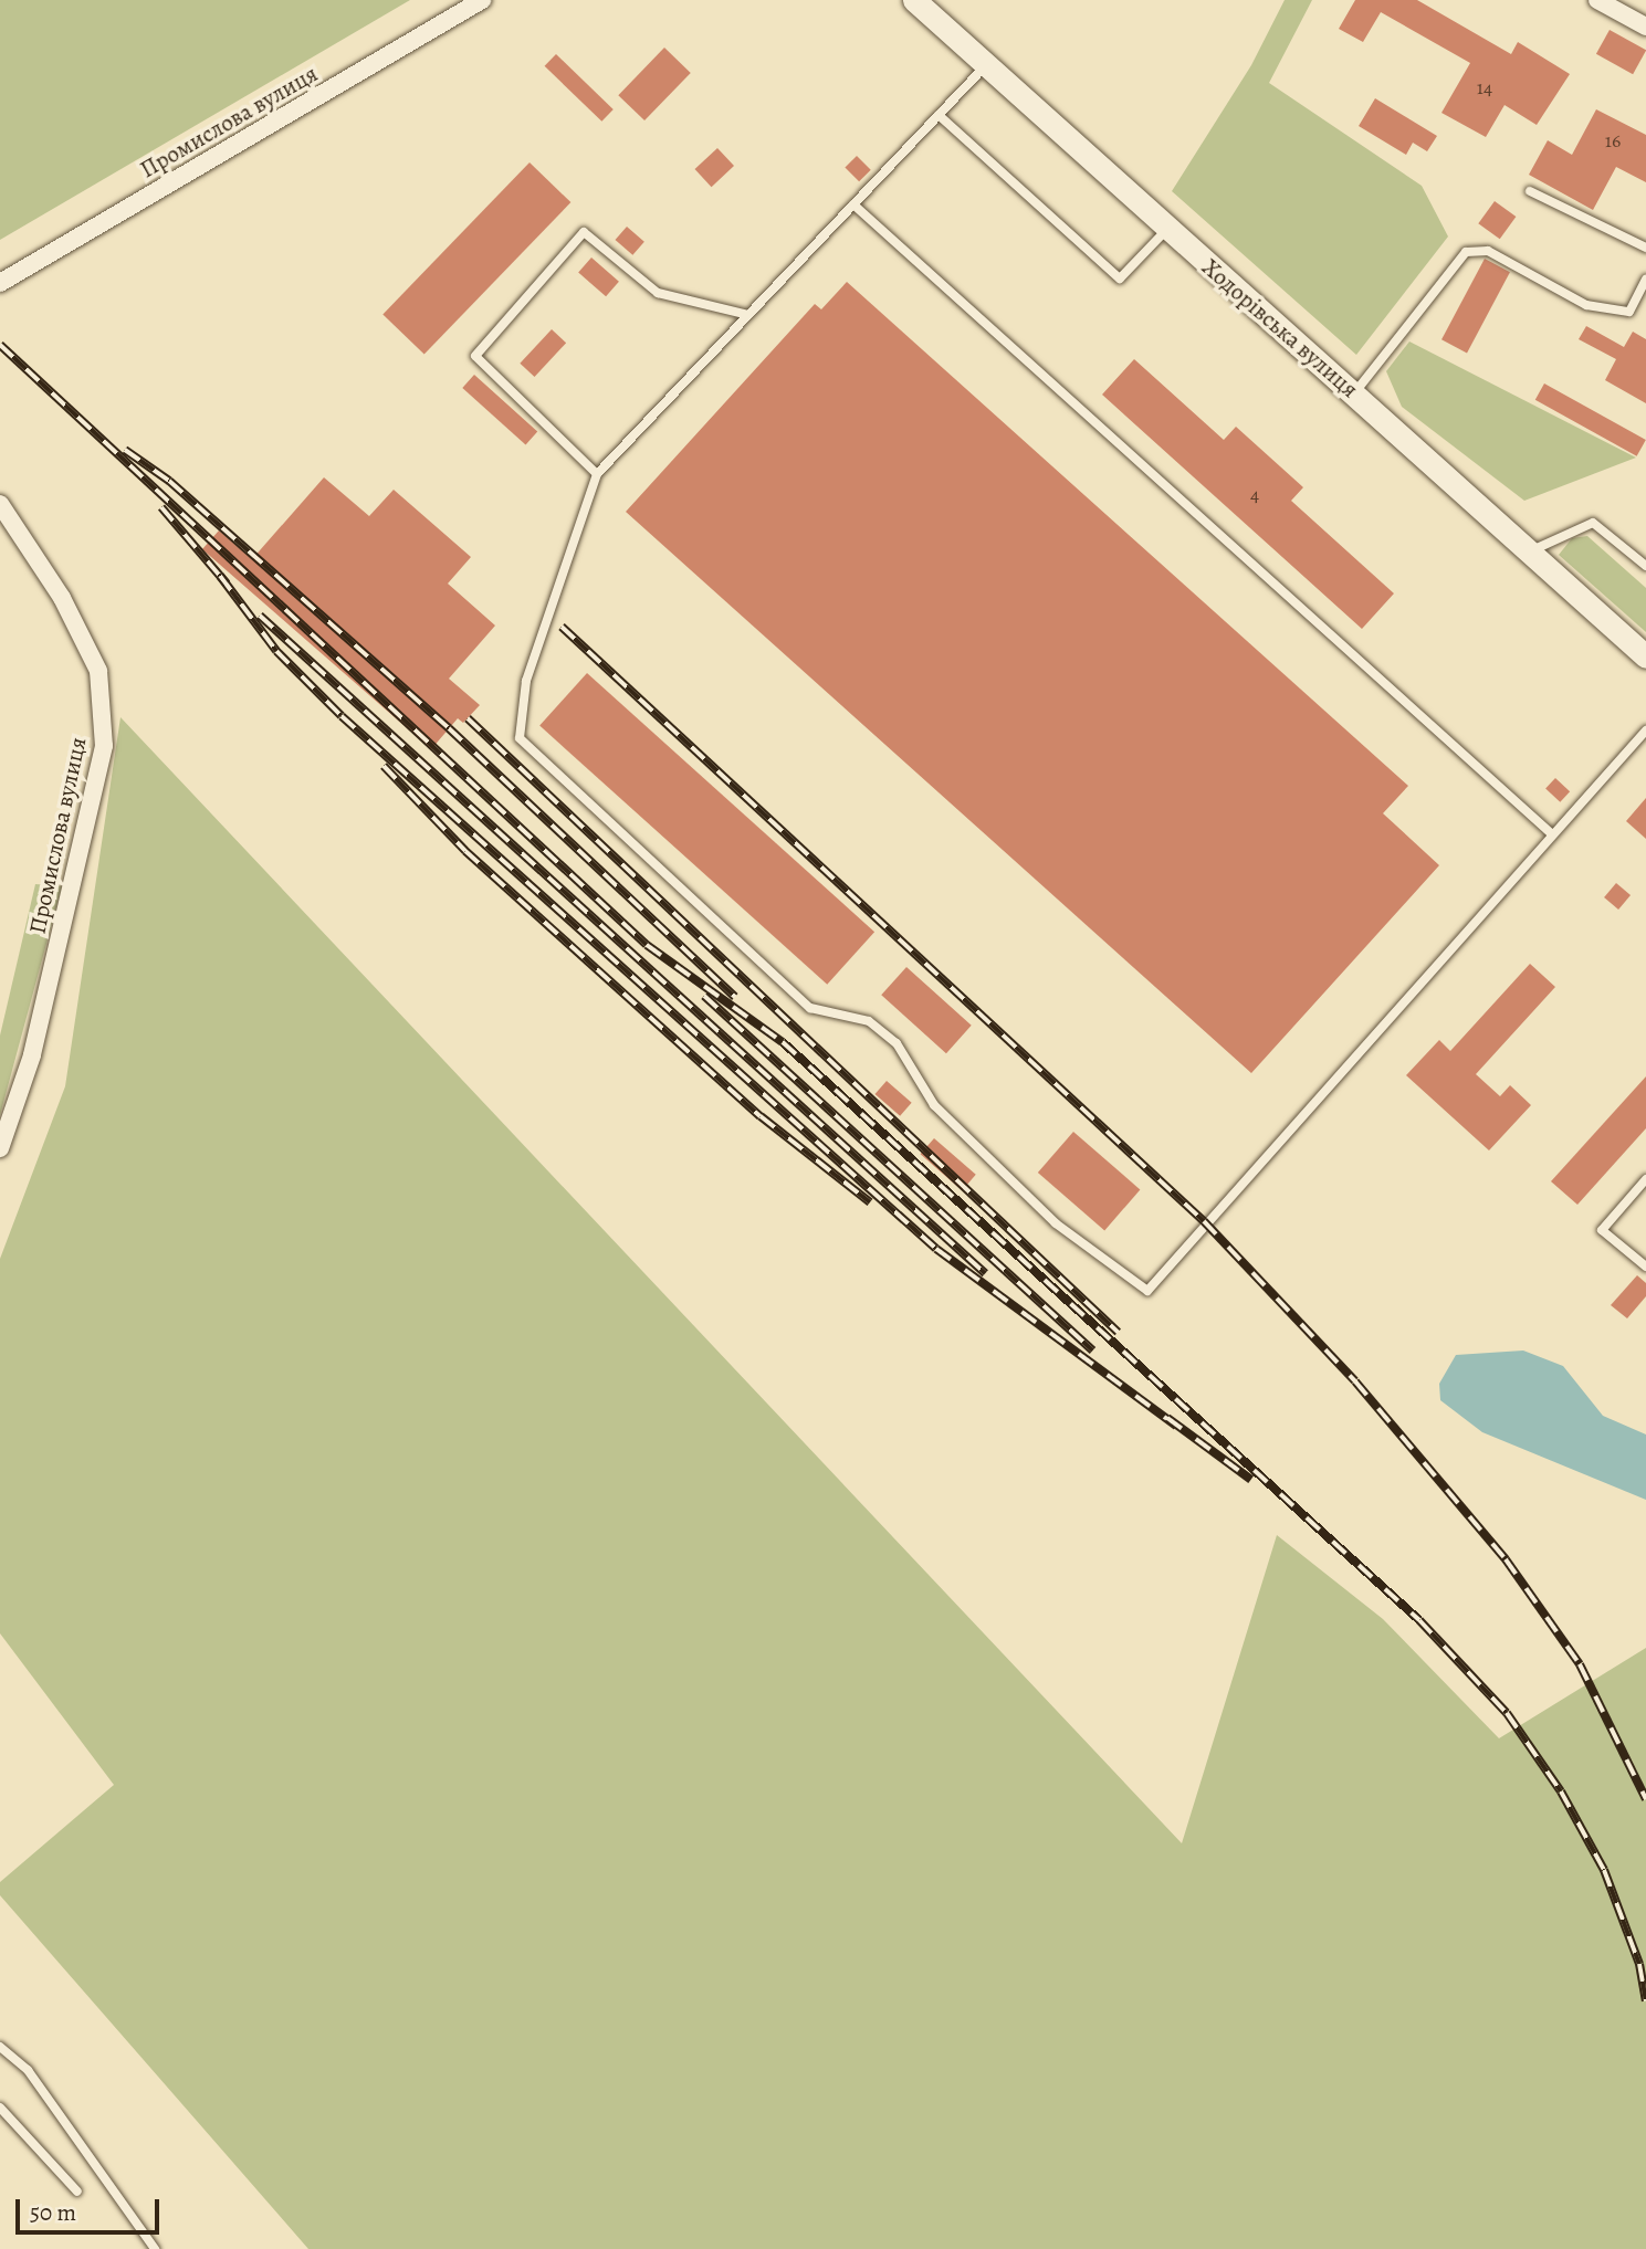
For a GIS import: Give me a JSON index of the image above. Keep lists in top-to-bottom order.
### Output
{
  "streets": {
    "main road": ["Ходорівська вулиця"],
    "street": ["Промислова вулиця"]
  },
  "house_numbers": ["14", "16", "4"],
  "scale_bar": "50 m"
}
